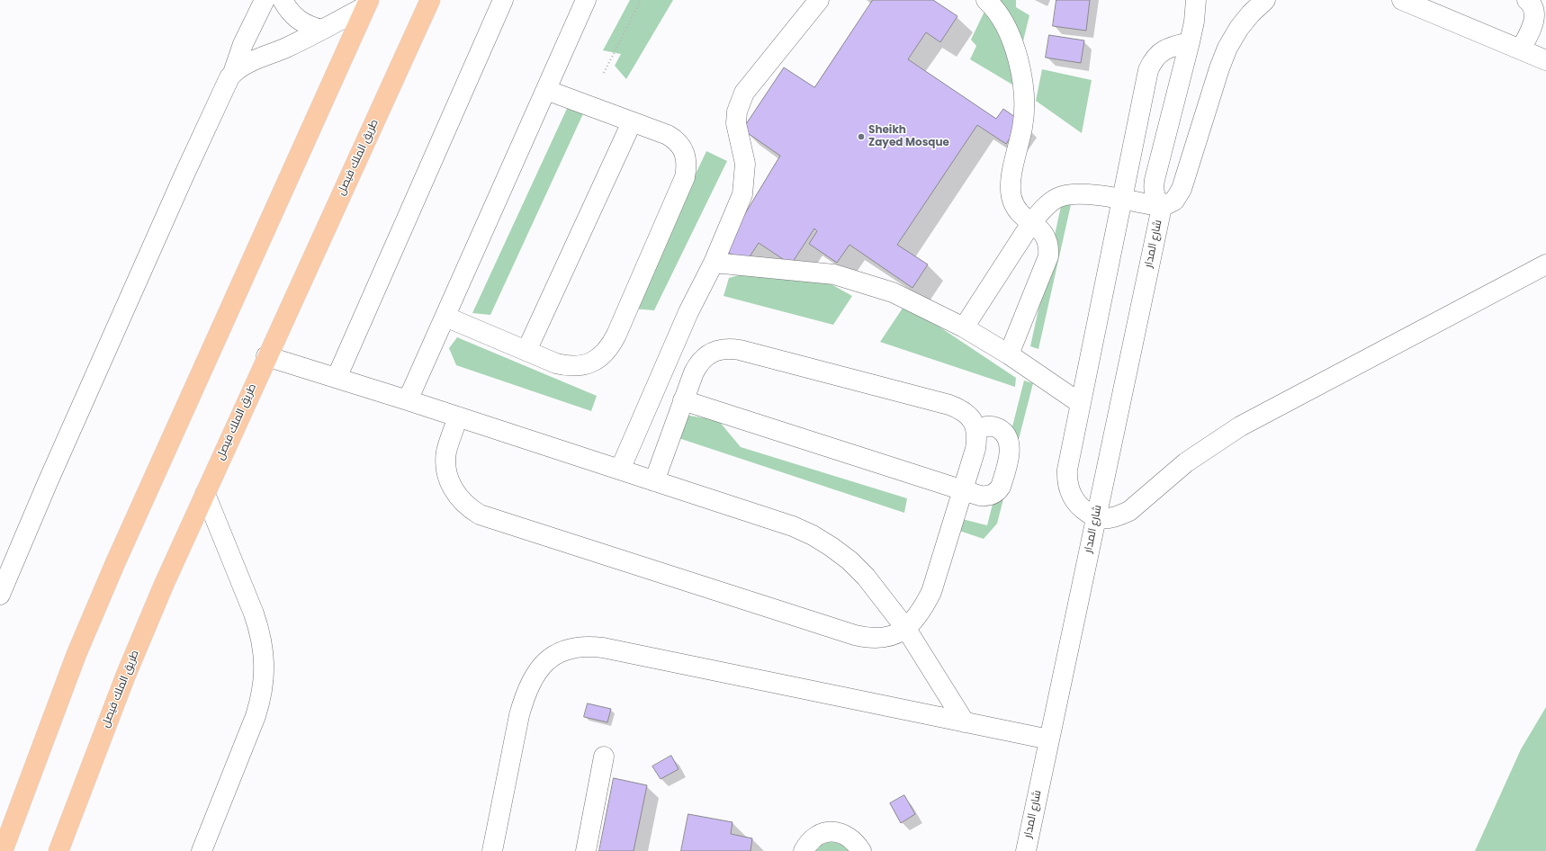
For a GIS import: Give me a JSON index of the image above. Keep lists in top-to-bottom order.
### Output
{
  "streets": {
    "main road": ["طريق الملك فيصل"],
    "street": ["شارع المدار"]
  },
  "places": ["Sheikh Zayed Mosque"]
}
